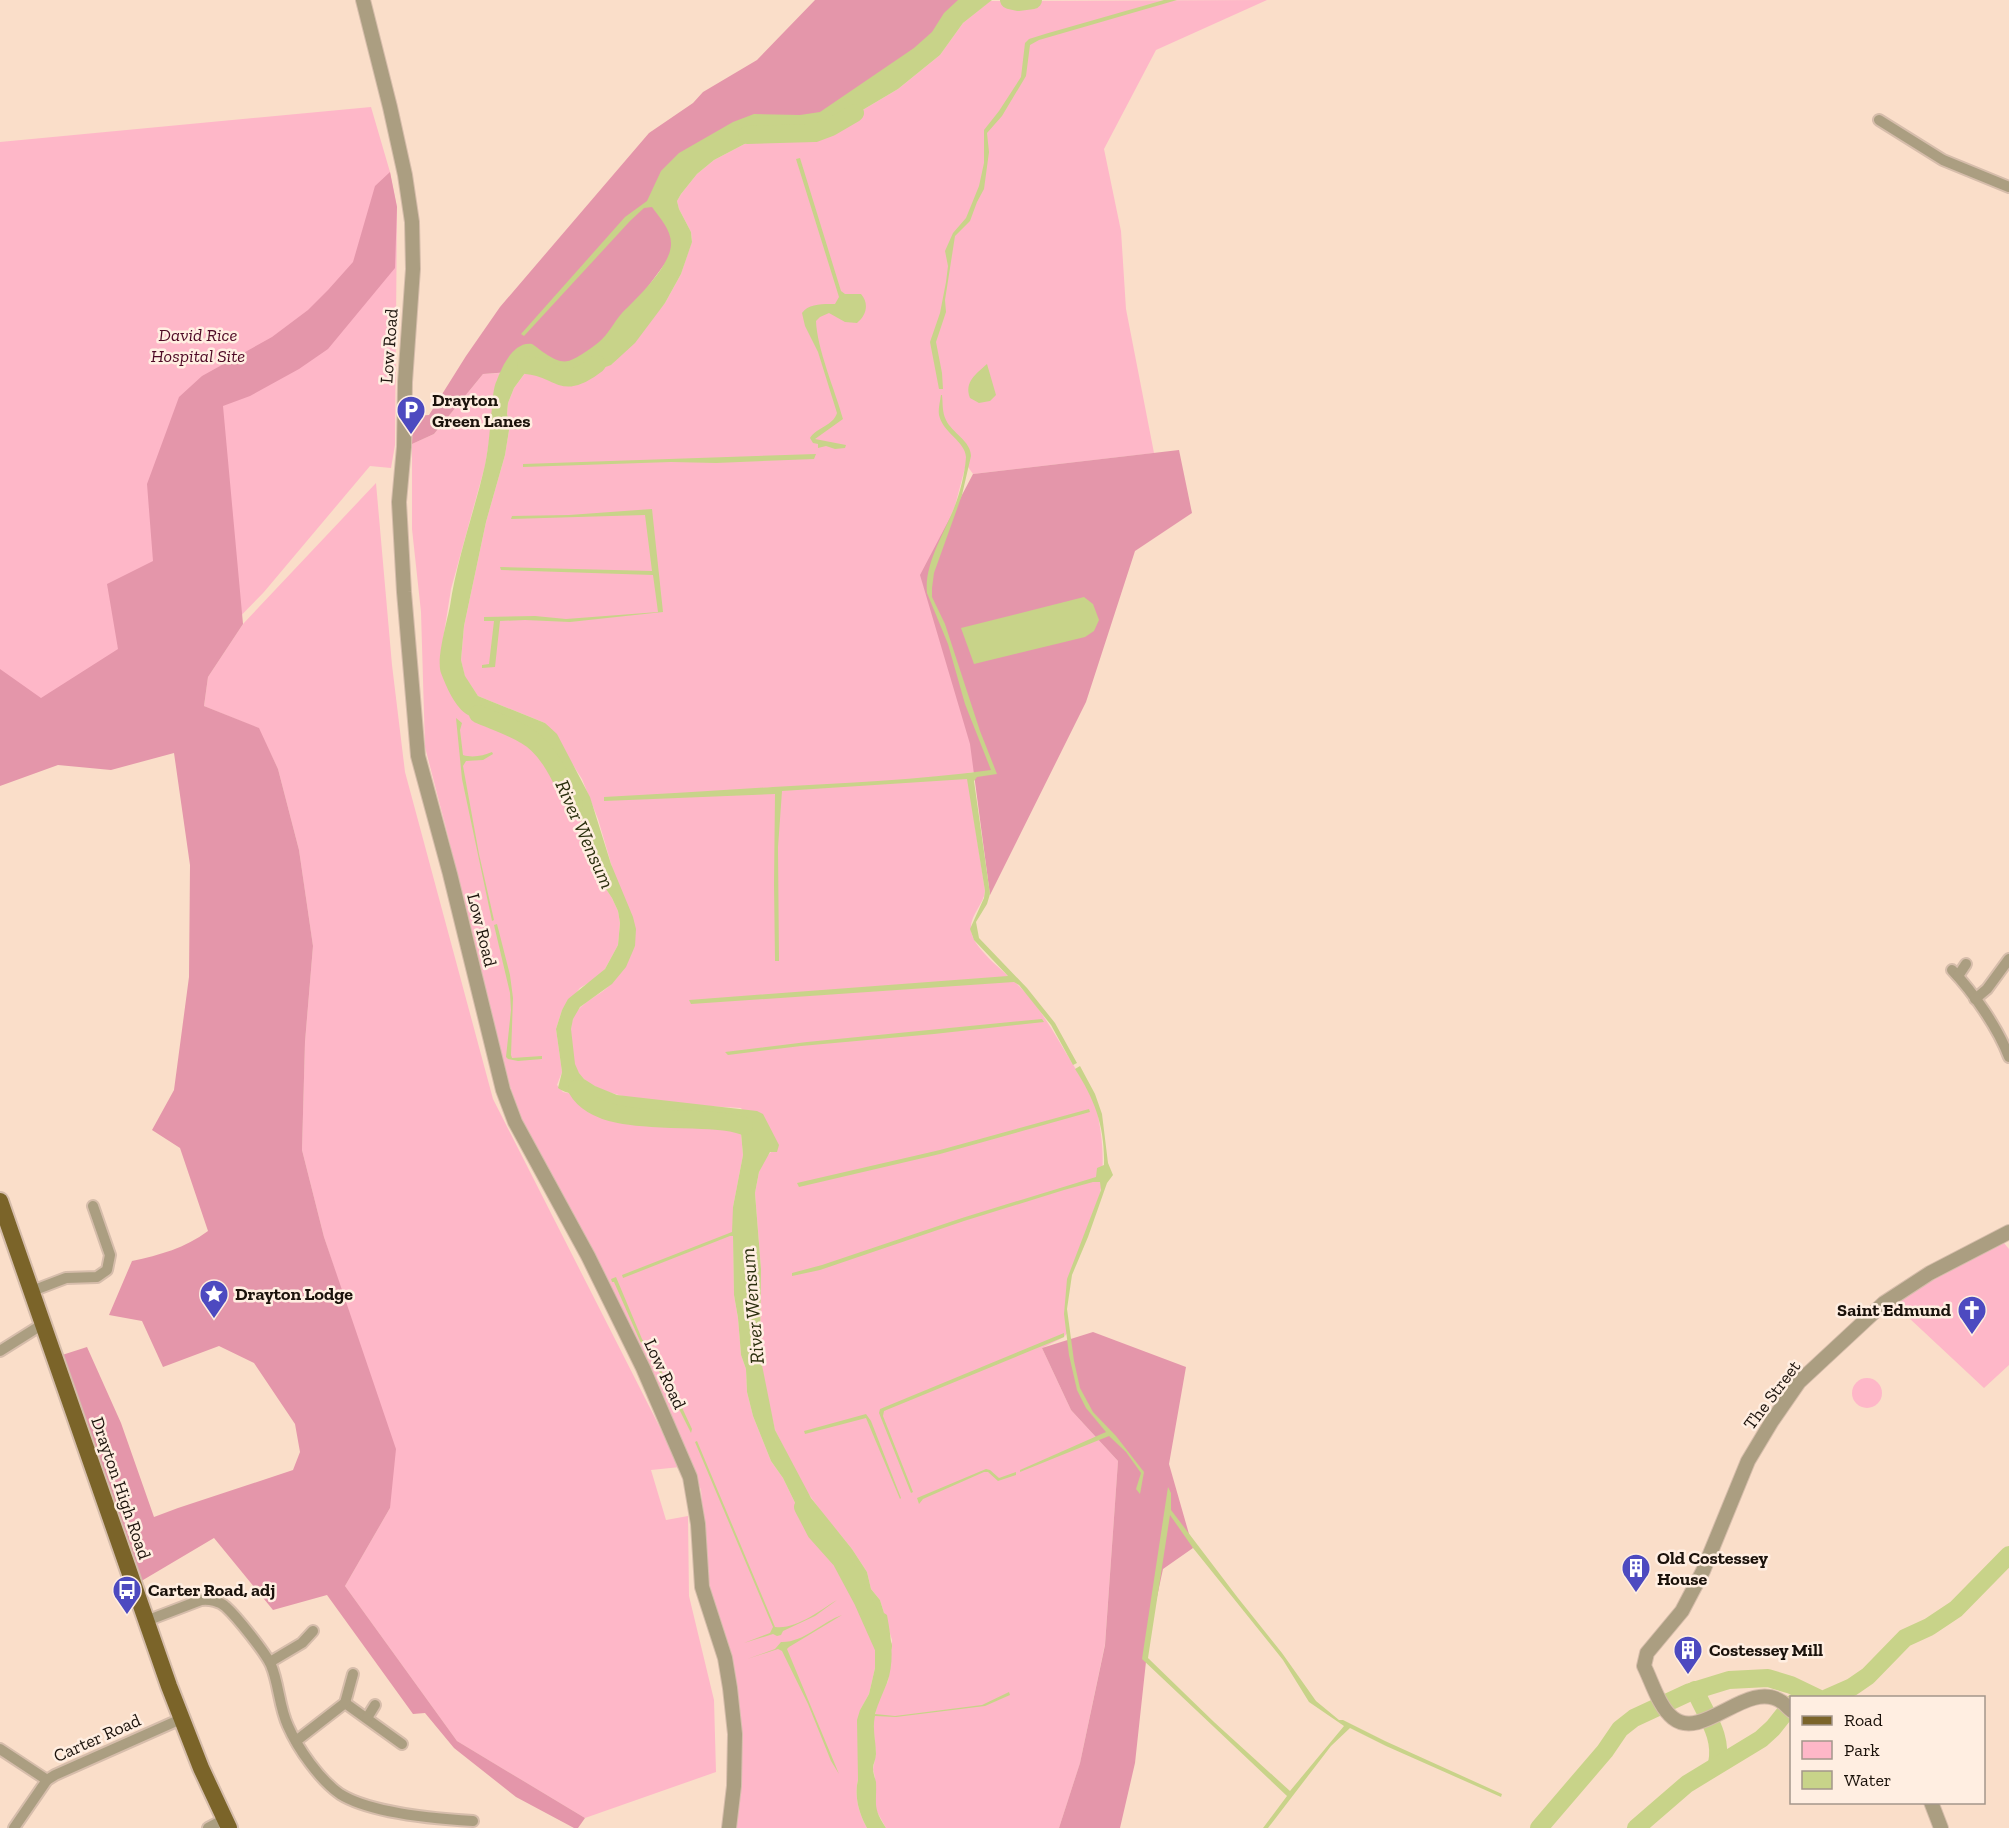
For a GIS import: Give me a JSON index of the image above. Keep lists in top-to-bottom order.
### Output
{
  "streets": {
    "main road": ["Drayton High Road"],
    "street": ["Low Road", "The Street", "Carter Road"]
  },
  "crossings": [
    ["Drayton High Road", "Carter Road"]
  ],
  "water": ["River Wensum"],
  "parks": ["David Rice Hospital Site"],
  "places": {
    "parking": ["Drayton Green Lanes"],
    "place": ["Drayton Lodge"],
    "church": ["Saint Edmund"],
    "building": ["Old Costessey House", "Costessey Mill"],
    "bus stop": ["Carter Road, adj"]
  },
  "legend": ["Road", "Park", "Water"]
}
